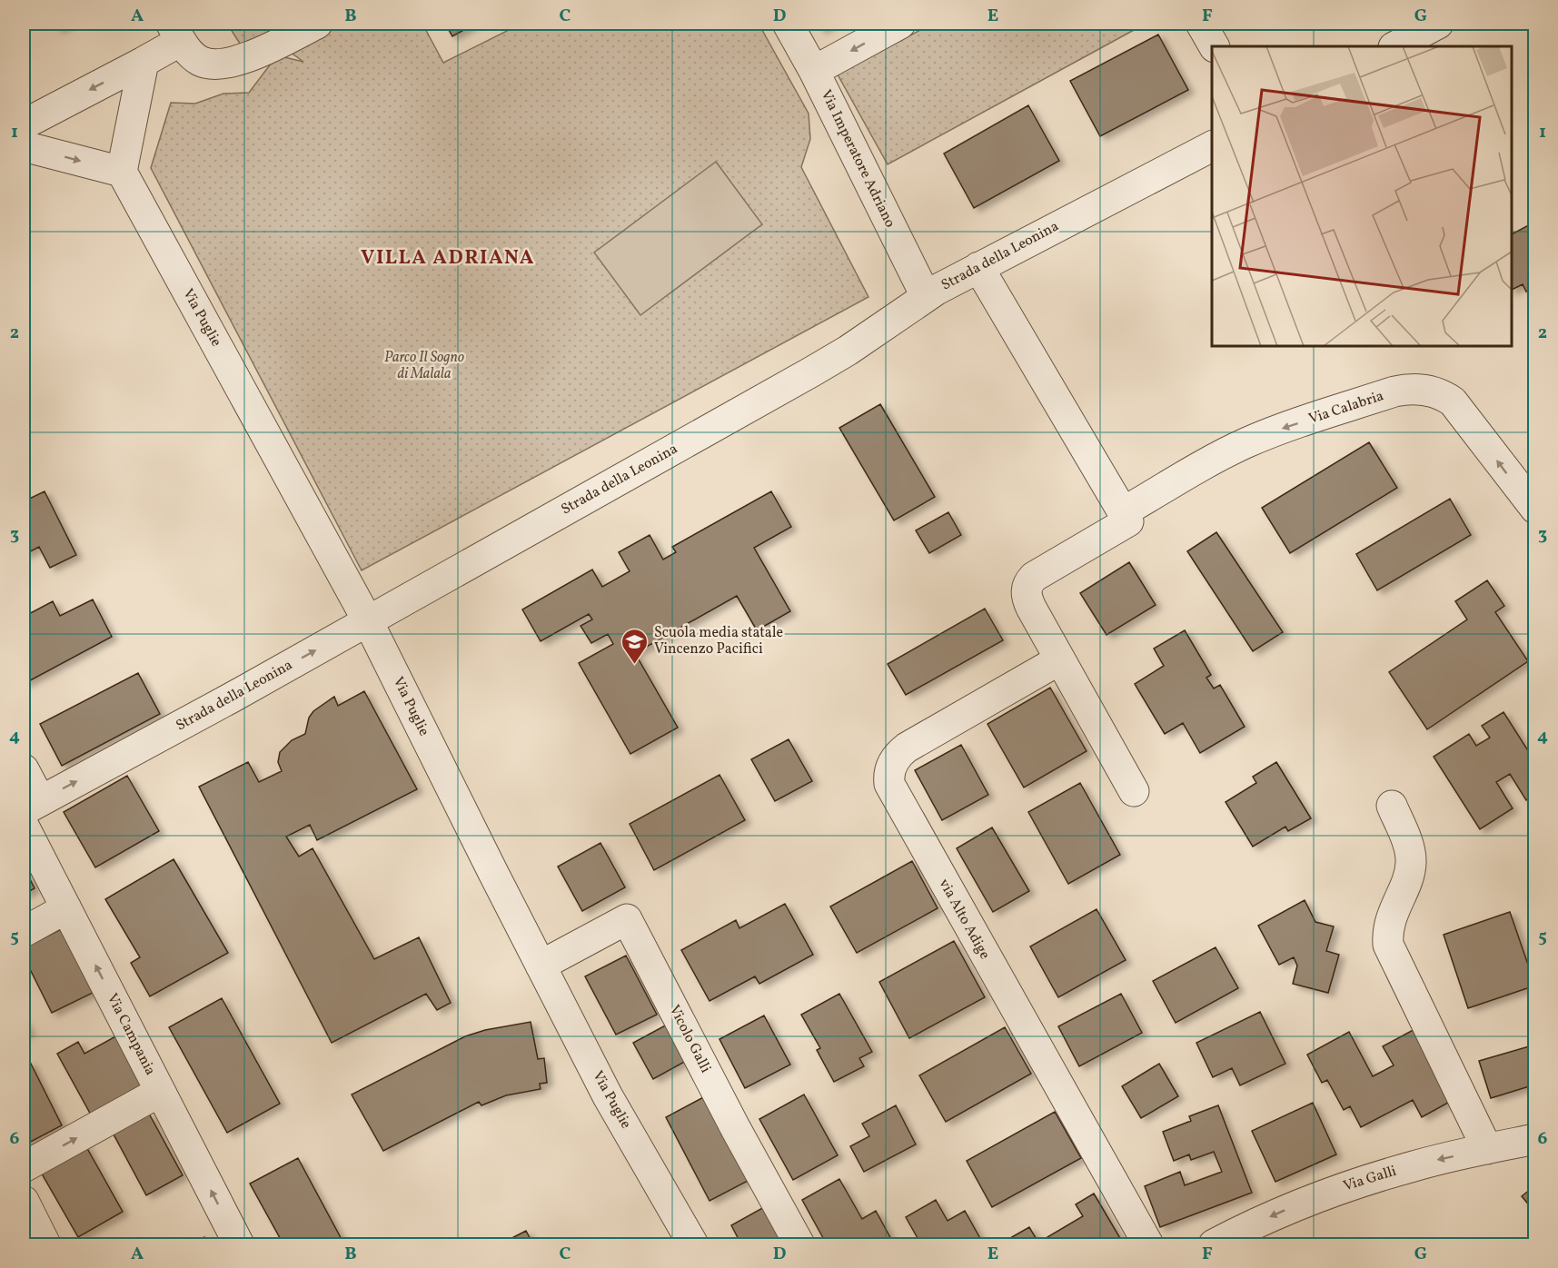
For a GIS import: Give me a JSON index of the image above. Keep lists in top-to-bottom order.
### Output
{
  "streets": {
    "street": [
      "Via Imperatore Adriano",
      "Strada della Leonina",
      "Via Puglie",
      "Via Calabria",
      "via Alto Adige",
      "Via Campania",
      "Vicolo Galli",
      "Via Galli"
    ]
  },
  "crossings": [
    ["Via Imperatore Adriano", "Strada della Leonina"],
    ["Strada della Leonina", "Via Puglie"],
    ["Via Puglie", "Vicolo Galli"],
    ["Via Calabria", "via Alto Adige"]
  ],
  "one_way": ["Via Calabria", "Via Campania", "Via Galli"],
  "districts": ["VILLA ADRIANA"],
  "parks": ["Parco Il Sogno di Malala"],
  "places": {
    "school or university": ["Scuola media statale Vincenzo Pacifici"]
  },
  "grid": {
    "columns": [
      "A",
      "B",
      "C",
      "D",
      "E",
      "F",
      "G"
    ],
    "rows": [
      "1",
      "2",
      "3",
      "4",
      "5",
      "6"
    ]
  }
}
